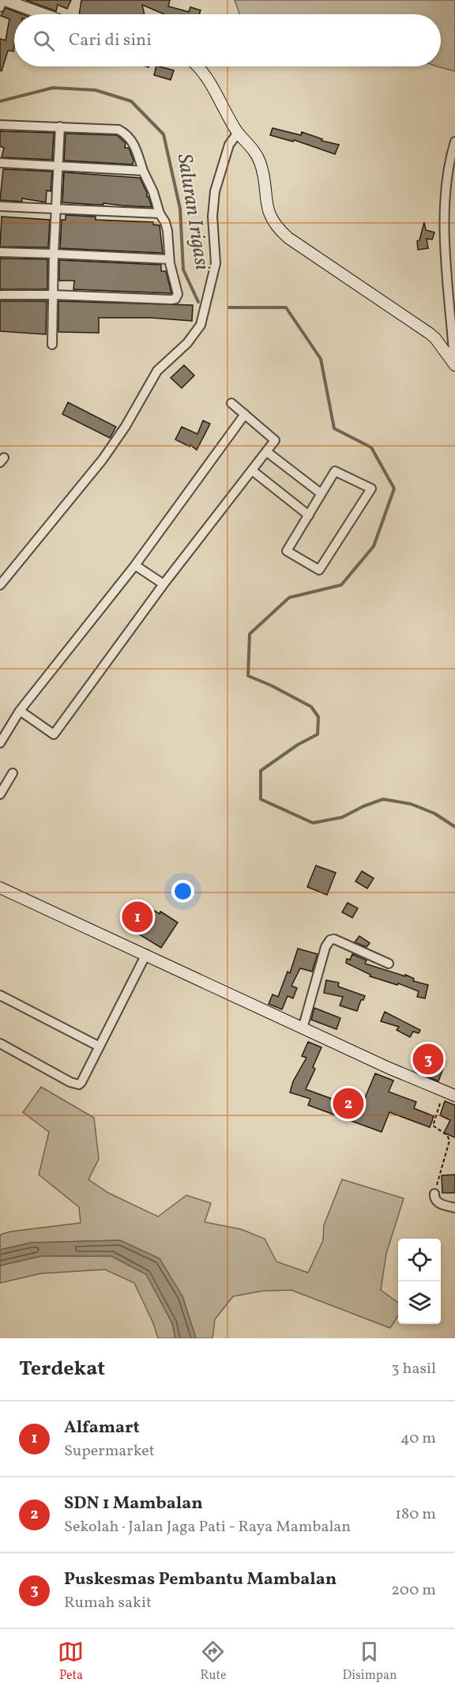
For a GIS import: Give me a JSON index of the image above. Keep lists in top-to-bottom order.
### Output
{
  "water": ["Saluran Irigasi"],
  "page": {
    "search": "Cari di sini",
    "pins": ["1", "3", "2"],
    "heading": ["Terdekat", "3 hasil"],
    "list": [
      {
        "mark": "1",
        "name": "Alfamart",
        "note": "Supermarket",
        "value": "40 m"
      },
      {
        "mark": "2",
        "name": "SDN 1 Mambalan",
        "note": "Sekolah · Jalan Jaga Pati - Raya Mambalan",
        "value": "180 m"
      },
      {
        "mark": "3",
        "name": "Puskesmas Pembantu Mambalan",
        "note": "Rumah sakit",
        "value": "200 m"
      }
    ],
    "nav": ["Peta", "Rute", "Disimpan"]
  }
}
